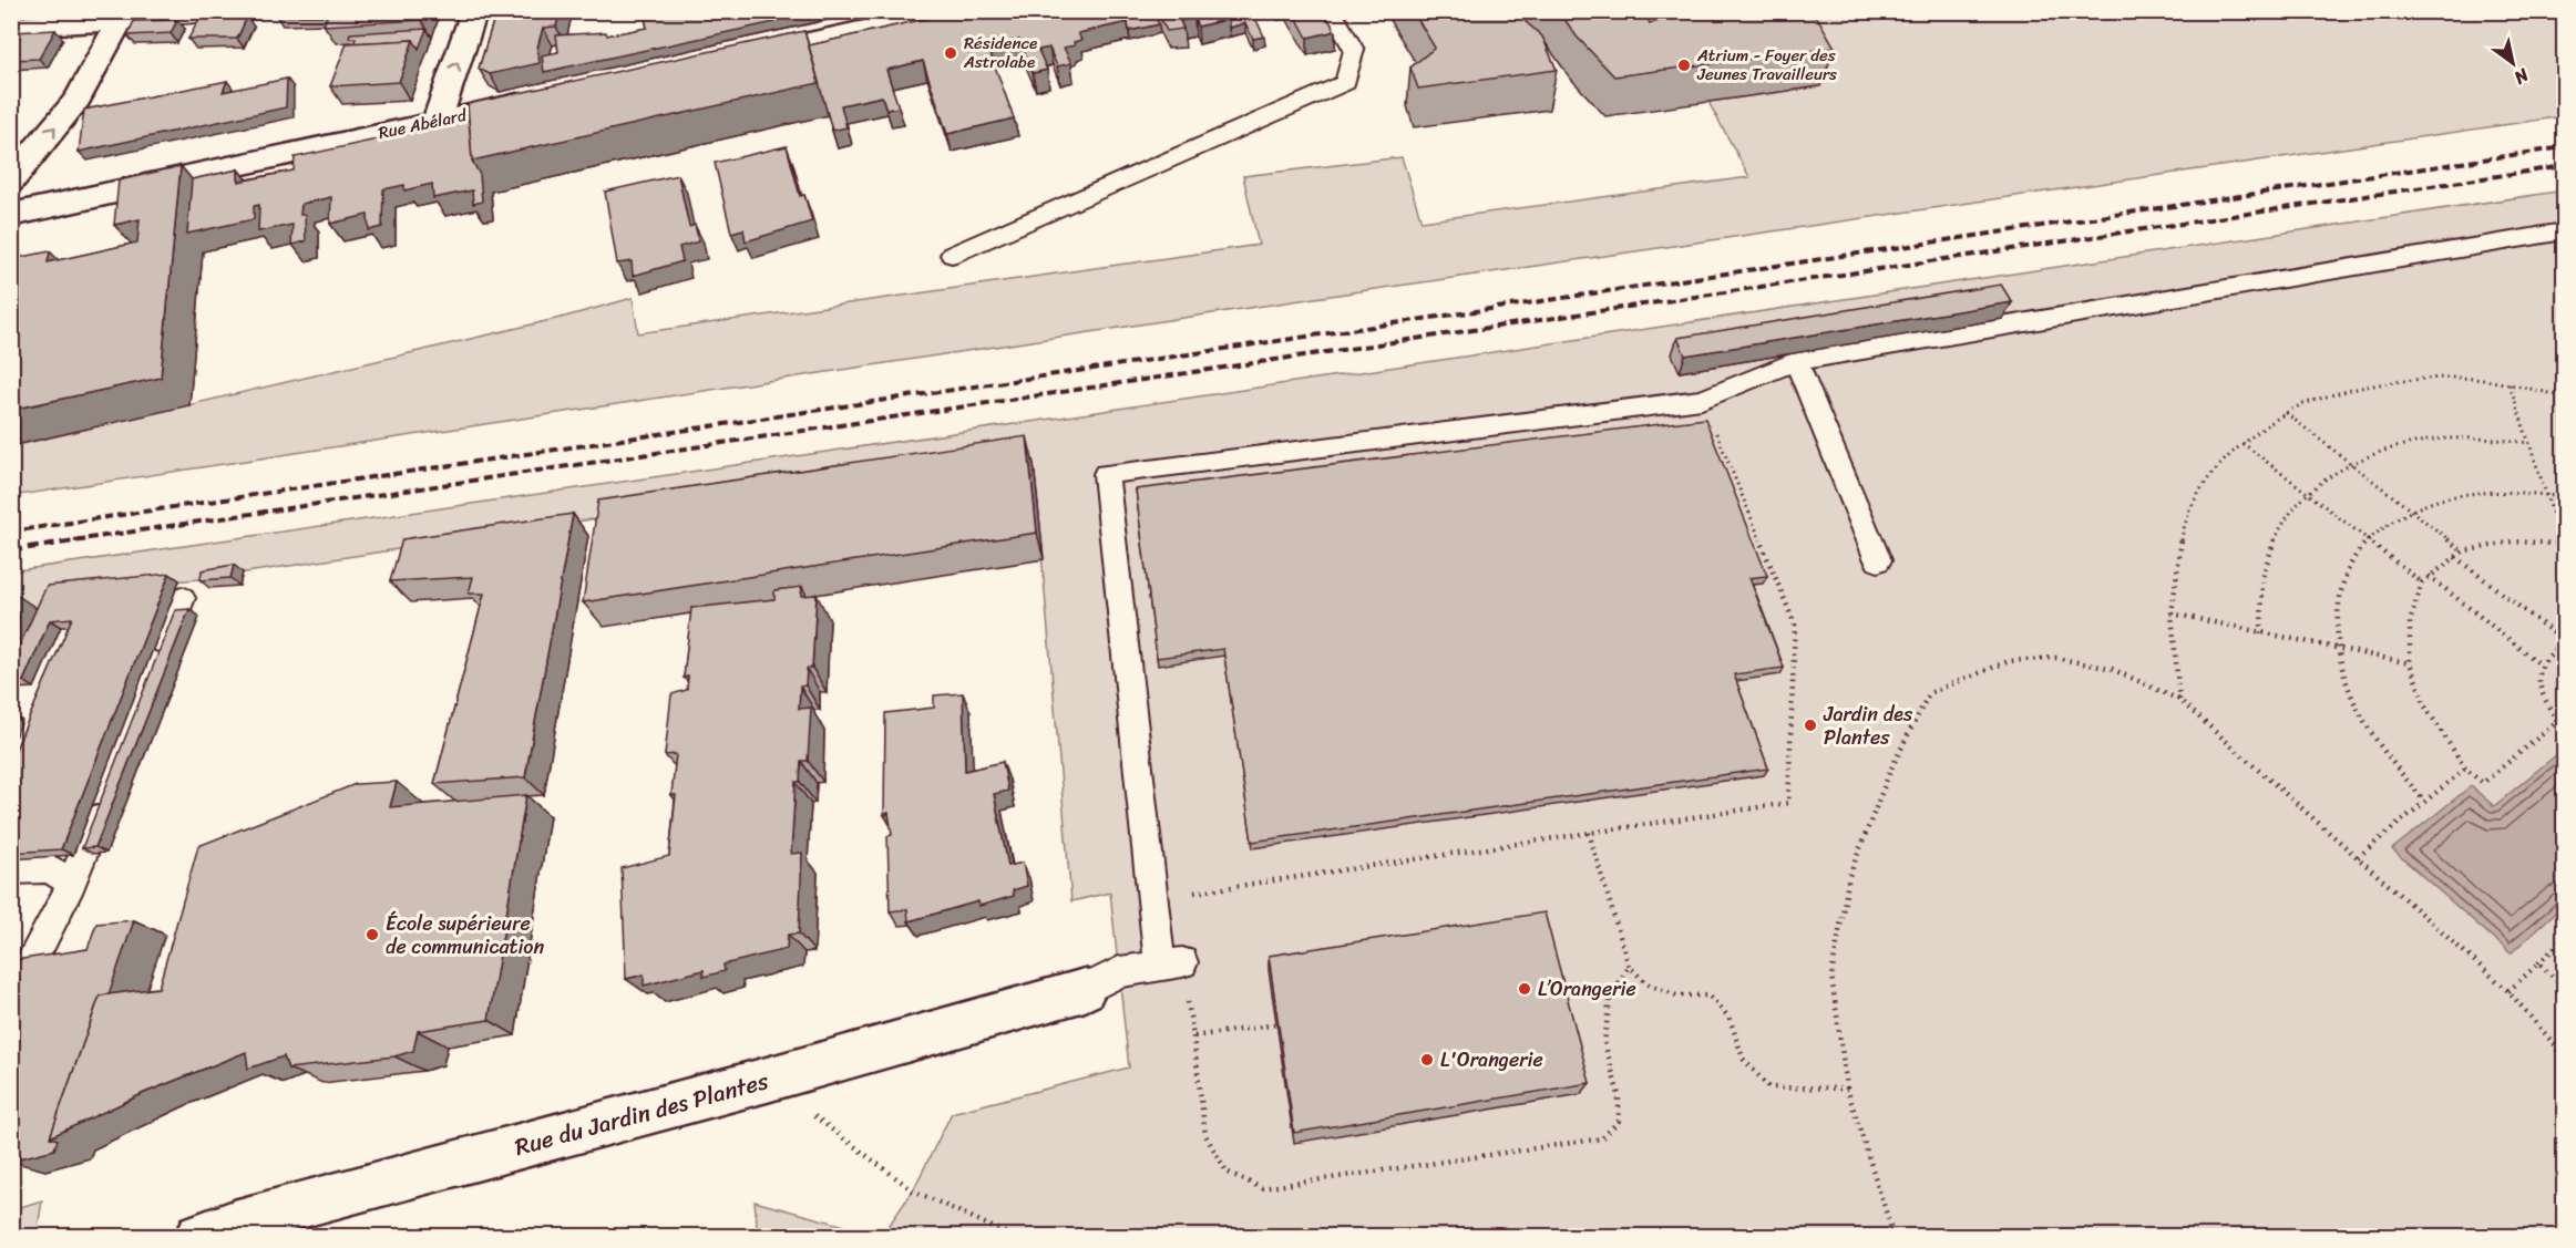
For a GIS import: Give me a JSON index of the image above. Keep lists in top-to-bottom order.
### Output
{
  "streets": {
    "street": ["Rue Abélard", "Rue du Jardin des Plantes"]
  },
  "places": [
    "Résidence Astrolabe",
    "Atrium - Foyer des Jeunes Travailleurs",
    "Jardin des Plantes",
    "École supérieure de communication",
    "L’Orangerie",
    "L'Orangerie"
  ],
  "north": "bottom right"
}
